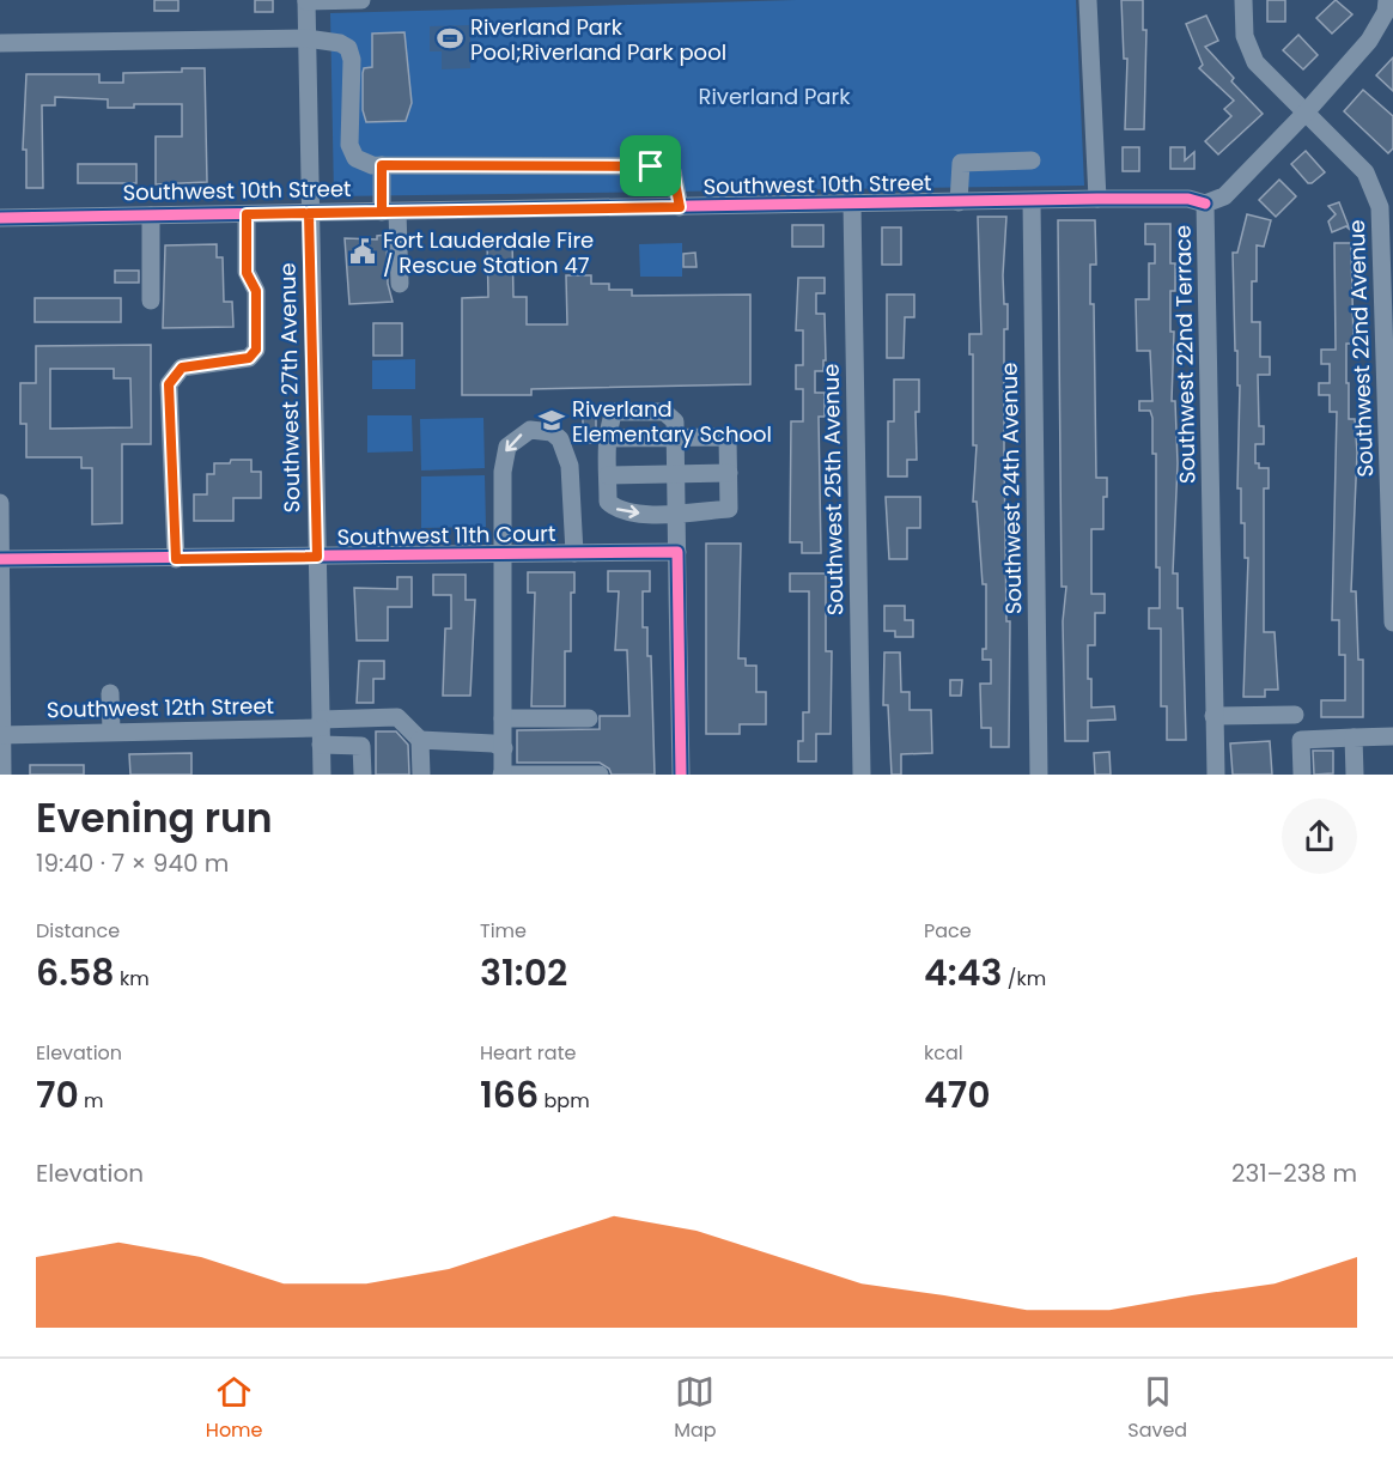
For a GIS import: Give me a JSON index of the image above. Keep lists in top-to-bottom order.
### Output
{
  "streets": {
    "street": [
      "Southwest 10th Street",
      "Southwest 22nd Avenue",
      "Southwest 22nd Terrace",
      "Southwest 27th Avenue",
      "Southwest 24th Avenue",
      "Southwest 25th Avenue",
      "Southwest 11th Court",
      "Southwest 12th Street"
    ]
  },
  "crossings": [
    ["Southwest 10th Street", "Southwest 22nd Terrace"],
    ["Southwest 10th Street", "Southwest 27th Avenue"],
    ["Southwest 10th Street", "Southwest 24th Avenue"],
    ["Southwest 10th Street", "Southwest 25th Avenue"],
    ["Southwest 22nd Avenue", "Southwest 22nd Terrace"],
    ["Southwest 27th Avenue", "Southwest 11th Court"],
    ["Southwest 27th Avenue", "Southwest 12th Street"]
  ],
  "parks": ["Riverland Park"],
  "places": {
    "sports": ["Riverland Park Pool;Riverland Park pool"],
    "public building": ["Fort Lauderdale Fire / Rescue Station 47"],
    "school or university": ["Riverland Elementary School"]
  },
  "page": {
    "heading": ["Evening run", "19:40 · 7 × 940 m"],
    "stats": [
      ["Distance", "6.58 km"],
      ["Time", "31:02"],
      ["Pace", "4:43 /km"],
      ["Elevation", "70 m"],
      ["Heart rate", "166 bpm"],
      ["kcal", "470"]
    ],
    "chart": ["Elevation", "231–238 m"],
    "tabs": ["Home", "Map", "Saved"]
  }
}
